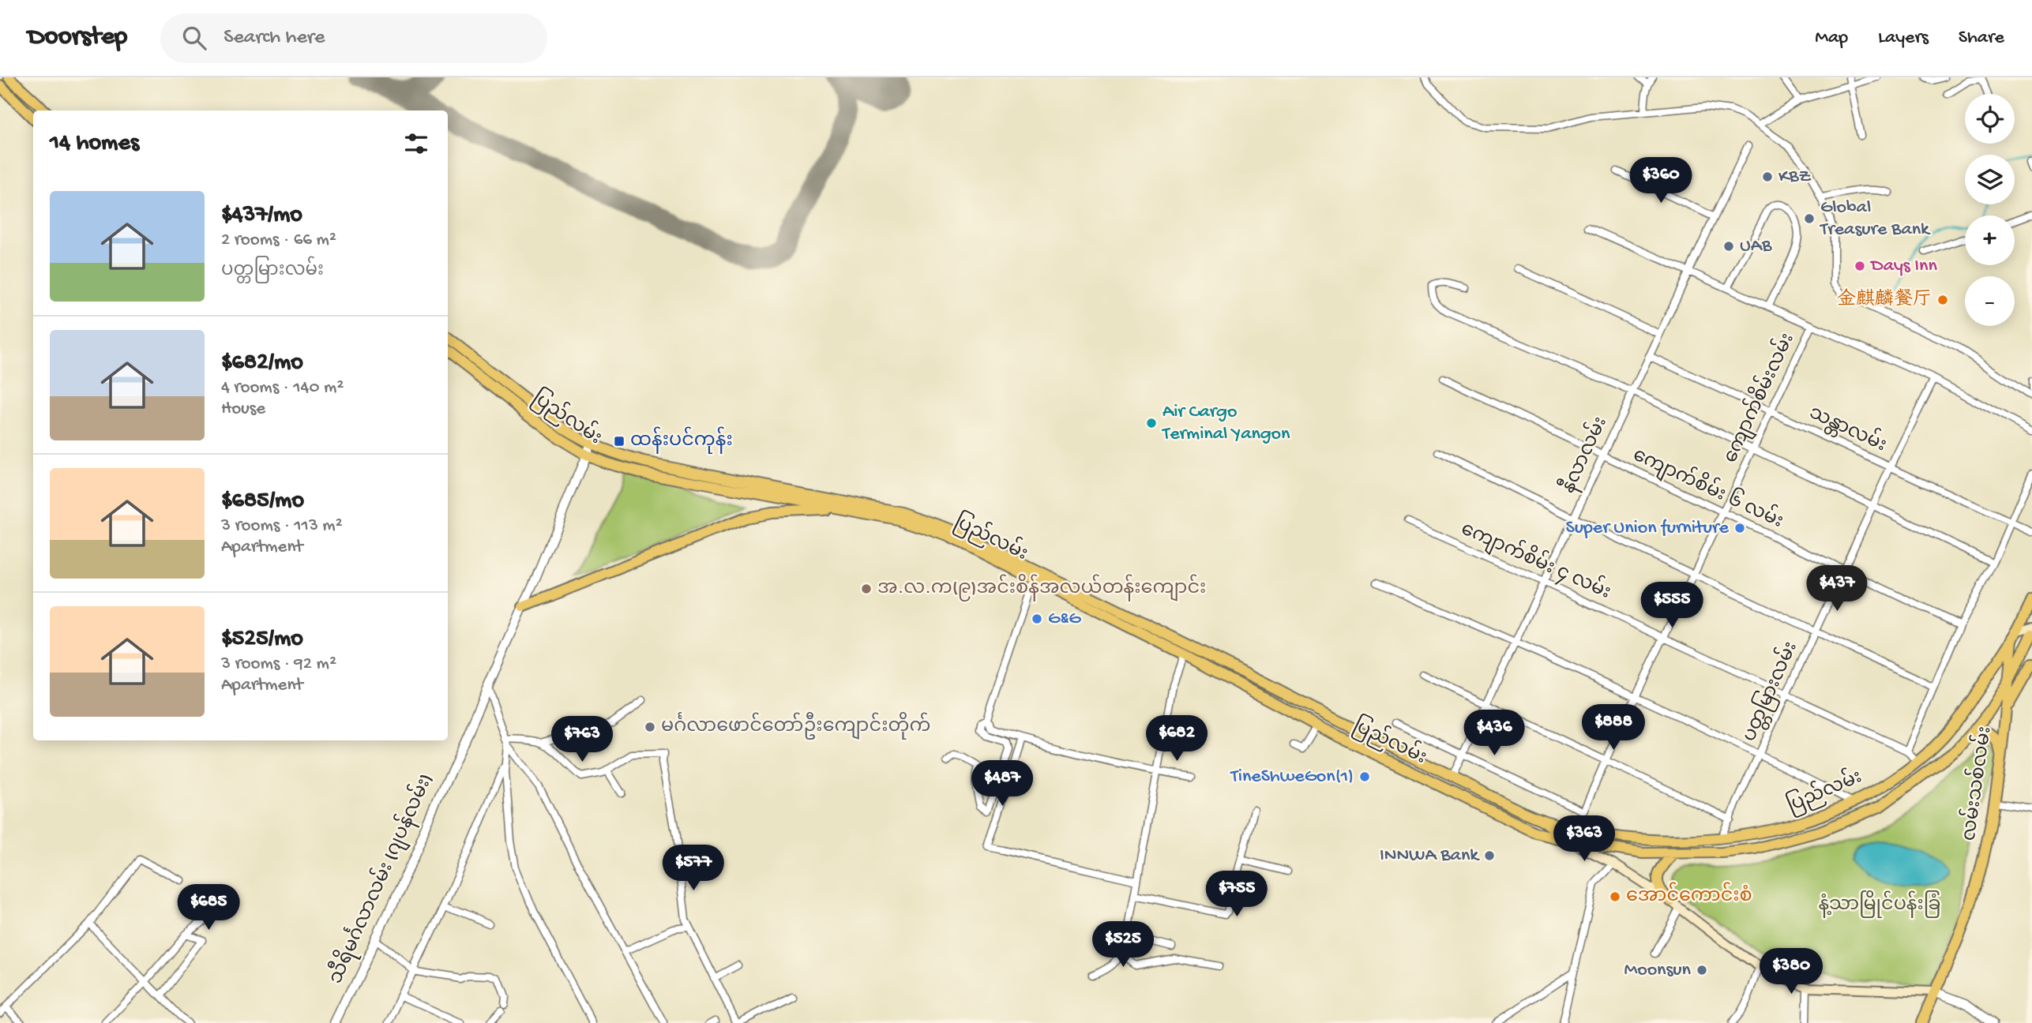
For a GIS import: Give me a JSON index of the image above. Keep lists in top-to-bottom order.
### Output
{
  "streets": {
    "main road": ["ပြည်လမ်း", "လမ်းသစ်လမ်း"],
    "street": [
      "ကျောက်စိမ်းလမ်း",
      "သန္တာလမ်း",
      "နီလာလမ်း",
      "ကျောက်စိမ်း ၆ လမ်း",
      "ကျောက်စိမ်း ၄ လမ်း",
      "ပတ္တမြားလမ်း",
      "သီရိမင်္ဂလာလမ်း (ဂျပန်လမ်း)"
    ]
  },
  "crossings": [
    ["ကျောက်စိမ်းလမ်း", "သန္တာလမ်း"],
    ["ကျောက်စိမ်းလမ်း", "နီလာလမ်း"],
    ["ကျောက်စိမ်းလမ်း", "ကျောက်စိမ်း ၆ လမ်း"],
    ["ကျောက်စိမ်းလမ်း", "ကျောက်စိမ်း ၄ လမ်း"],
    ["ပြည်လမ်း", "နီလာလမ်း"],
    ["ပြည်လမ်း", "ကျောက်စိမ်း ၄ လမ်း"],
    ["ပြည်လမ်း", "ပတ္တမြားလမ်း"],
    ["ပြည်လမ်း", "လမ်းသစ်လမ်း"],
    ["ပြည်လမ်း", "သီရိမင်္ဂလာလမ်း (ဂျပန်လမ်း)"],
    ["သန္တာလမ်း", "နီလာလမ်း"],
    ["သန္တာလမ်း", "ပတ္တမြားလမ်း"],
    ["နီလာလမ်း", "ကျောက်စိမ်း ၆ လမ်း"],
    ["နီလာလမ်း", "ကျောက်စိမ်း ၄ လမ်း"],
    ["ကျောက်စိမ်း ၆ လမ်း", "ပတ္တမြားလမ်း"],
    ["ကျောက်စိမ်း ၄ လမ်း", "ပတ္တမြားလမ်း"]
  ],
  "parks": ["နံ့သာမြိုင်ပန်းခြံ"],
  "places": {
    "other": [
      "KBZ",
      "Global Treasure Bank",
      "UAB",
      "Days Inn",
      "金麒麟餐厅",
      "Air Cargo Terminal Yangon",
      "Super Union furniture",
      "အ.လ.က(၉)အင်းစိန်အလယ်တန်းကျောင်း",
      "G&G",
      "မင်္ဂလာဖောင်တော်ဦးကျောင်းတိုက်",
      "TineShweGon(1)",
      "INNWA Bank",
      "အောင်ကောင်းစံ",
      "Moonsun"
    ],
    "transit": ["ထန်းပင်ကုန်း"]
  },
  "page": {
    "header": "Doorstep",
    "search": "Search here",
    "nav": ["Map", "Layers", "Share"],
    "map_buttons": ["+", "−"],
    "heading": "14 homes",
    "price": [
      "$360",
      "$437",
      "$555",
      "$888",
      "$436",
      "$682",
      "$763",
      "$487",
      "$363",
      "$577",
      "$755",
      "$685",
      "$525",
      "$380"
    ],
    "list": [
      {
        "name": "$437/mo",
        "note": "2 rooms · 66 m² · ပတ္တမြားလမ်း"
      },
      {
        "name": "$682/mo",
        "note": "4 rooms · 140 m² · House"
      },
      {
        "name": "$685/mo",
        "note": "3 rooms · 113 m² · Apartment"
      },
      {
        "name": "$525/mo",
        "note": "3 rooms · 92 m² · Apartment"
      }
    ]
  }
}
